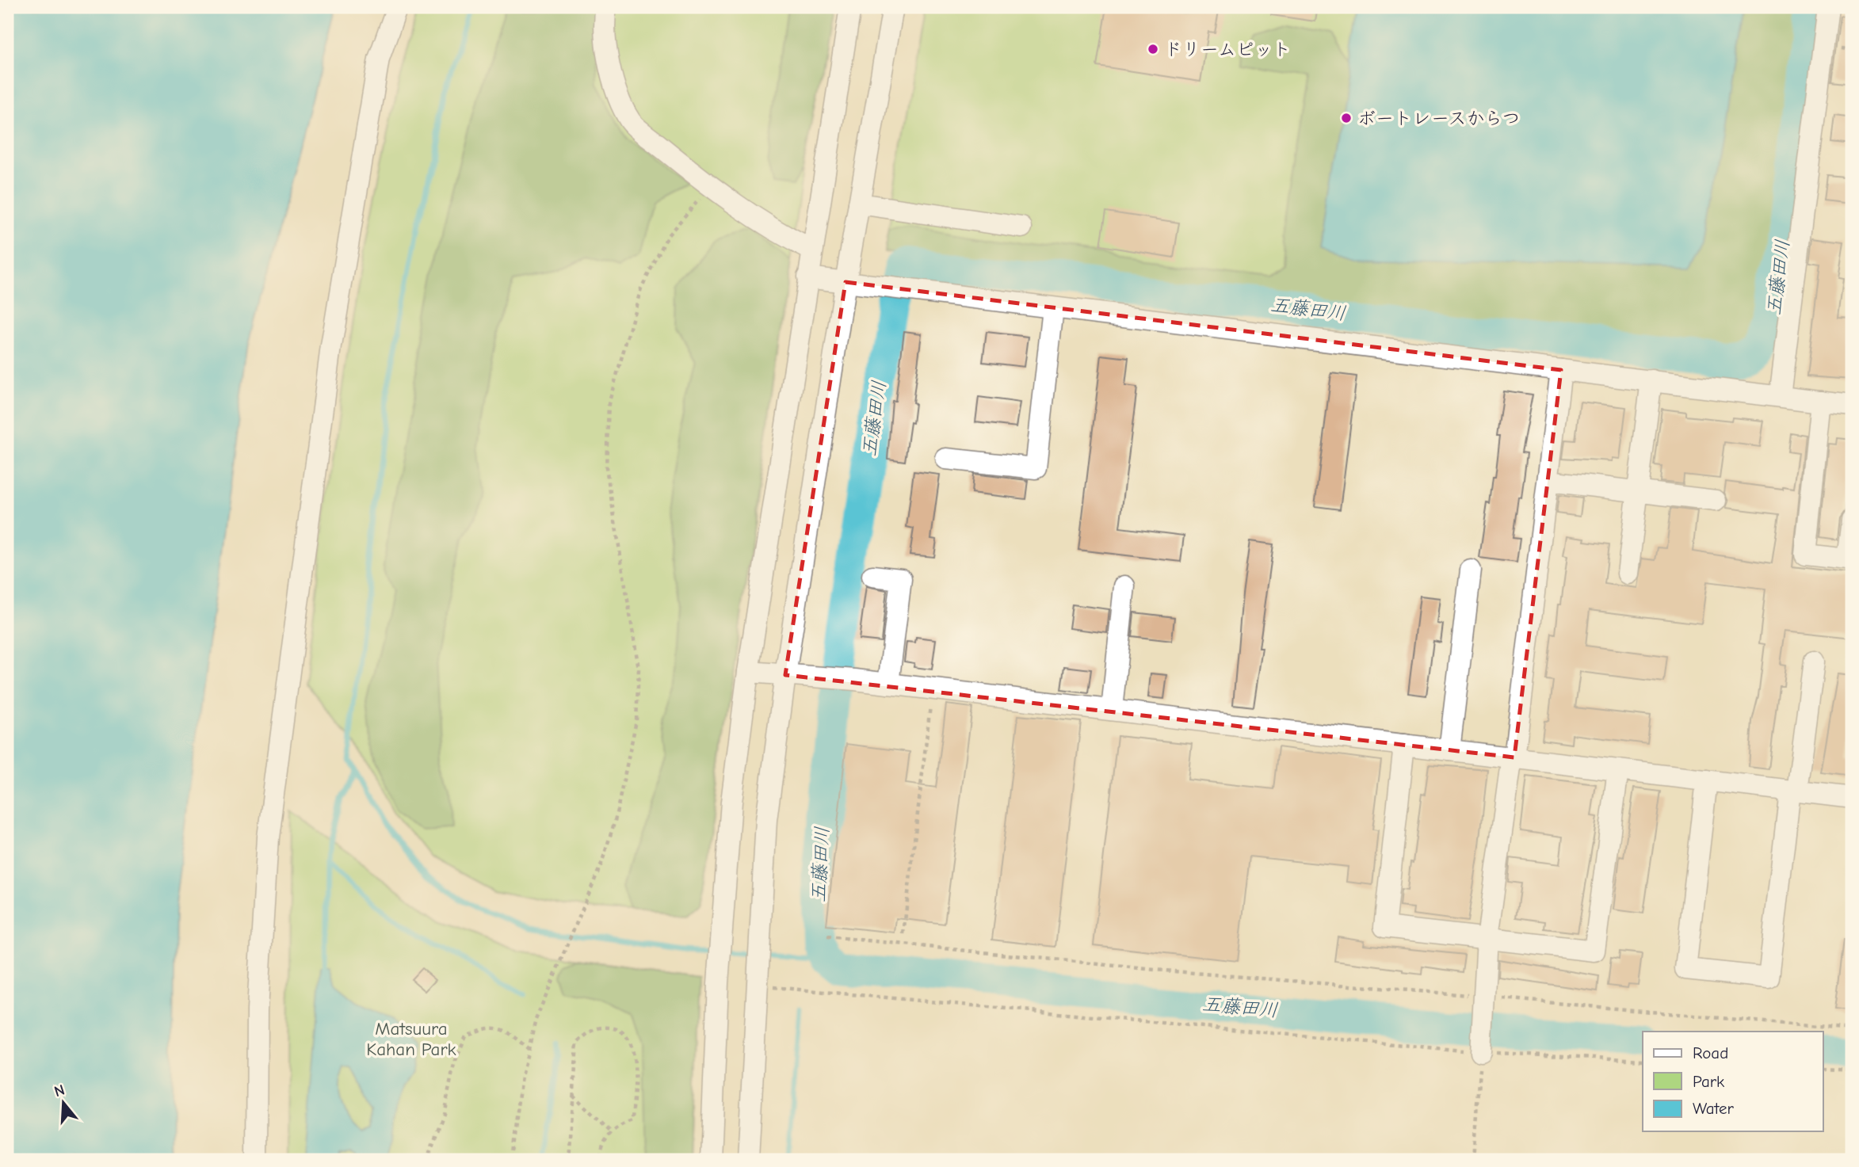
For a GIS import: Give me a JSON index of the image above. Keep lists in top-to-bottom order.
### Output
{
  "water": ["五藤田川"],
  "parks": ["Matsuura Kahan Park"],
  "places": ["ドリームピット", "ボートレースからつ"],
  "legend": ["Road", "Park", "Water"],
  "north": "top"
}
